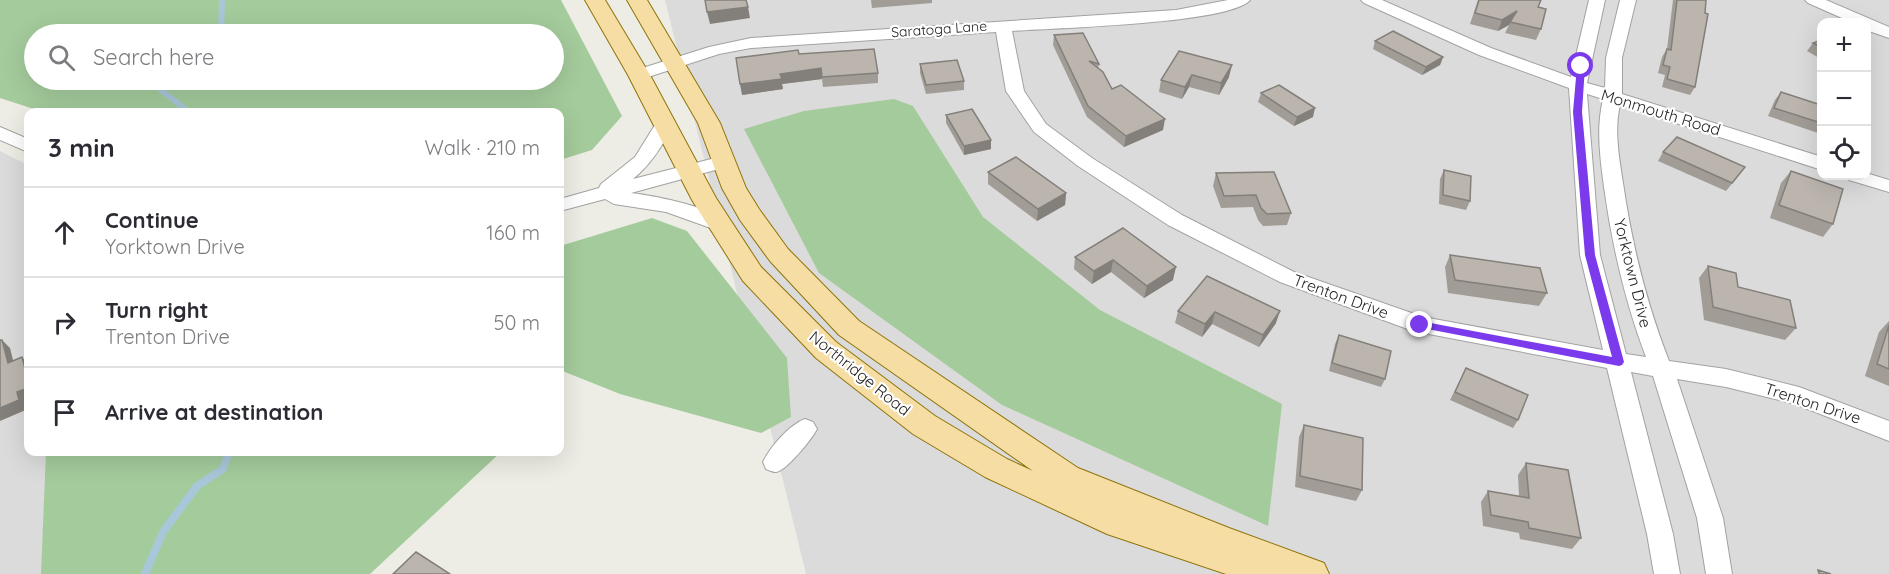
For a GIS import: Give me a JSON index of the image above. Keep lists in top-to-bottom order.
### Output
{
  "streets": {
    "main road": ["Northridge Road"],
    "street": [
      "Saratoga Lane",
      "Monmouth Road",
      "Yorktown Drive",
      "Trenton Drive"
    ]
  },
  "crossings": [
    ["Saratoga Lane", "Trenton Drive"],
    ["Saratoga Lane", "Northridge Road"],
    ["Monmouth Road", "Yorktown Drive"],
    ["Yorktown Drive", "Trenton Drive"]
  ],
  "page": {
    "map_buttons": ["+", "−"],
    "search": "Search here",
    "heading": ["3 min", "Walk · 210 m"],
    "list": [
      ["Continue", "Yorktown Drive", "160 m"],
      ["Turn right", "Trenton Drive", "50 m"],
      "Arrive at destination"
    ]
  }
}
